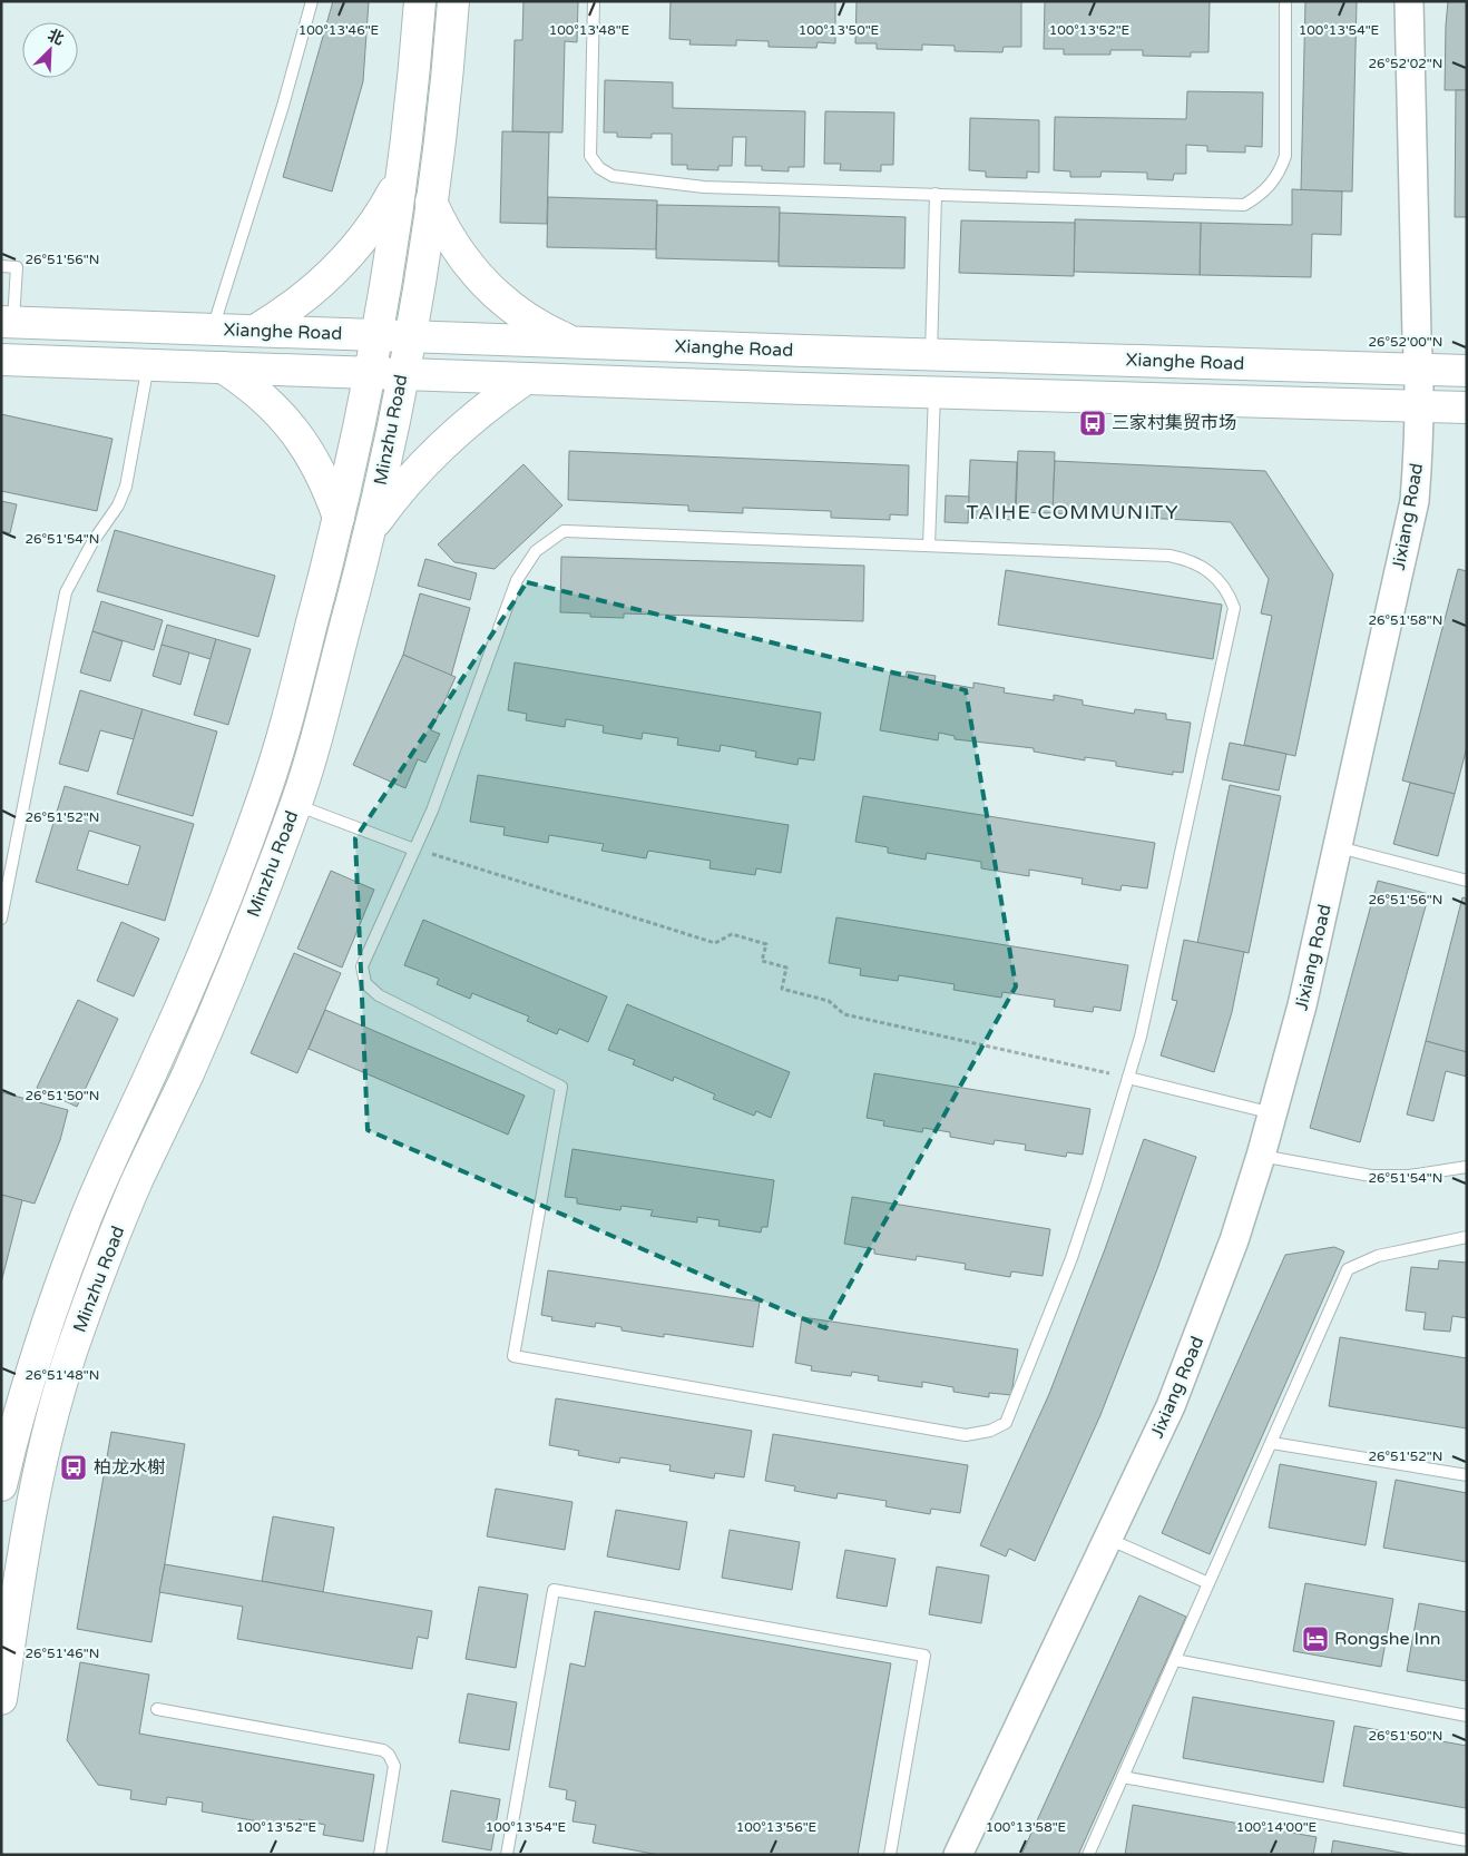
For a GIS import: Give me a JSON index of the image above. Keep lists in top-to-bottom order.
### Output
{
  "streets": {
    "main road": ["Xianghe Road", "Minzhu Road"],
    "street": ["Jixiang Road"]
  },
  "crossings": [
    ["Xianghe Road", "Minzhu Road"],
    ["Xianghe Road", "Jixiang Road"]
  ],
  "districts": ["TAIHE COMMUNITY"],
  "places": {
    "bus stop": ["三家村集贸市场", "柏龙水榭"],
    "hotel": ["Rongshe Inn"]
  },
  "north": "top right",
  "coordinates": [
    "100°13'48\"E",
    "100°13'46\"E",
    "100°13'50\"E",
    "100°13'52\"E",
    "100°13'54\"E",
    "26°52'02\"N",
    "26°51'56\"N",
    "26°52'00\"N",
    "26°51'54\"N",
    "26°51'58\"N",
    "26°51'52\"N",
    "26°51'50\"N",
    "26°51'48\"N",
    "26°51'46\"N",
    "100°13'56\"E",
    "100°13'58\"E",
    "100°14'00\"E"
  ]
}
